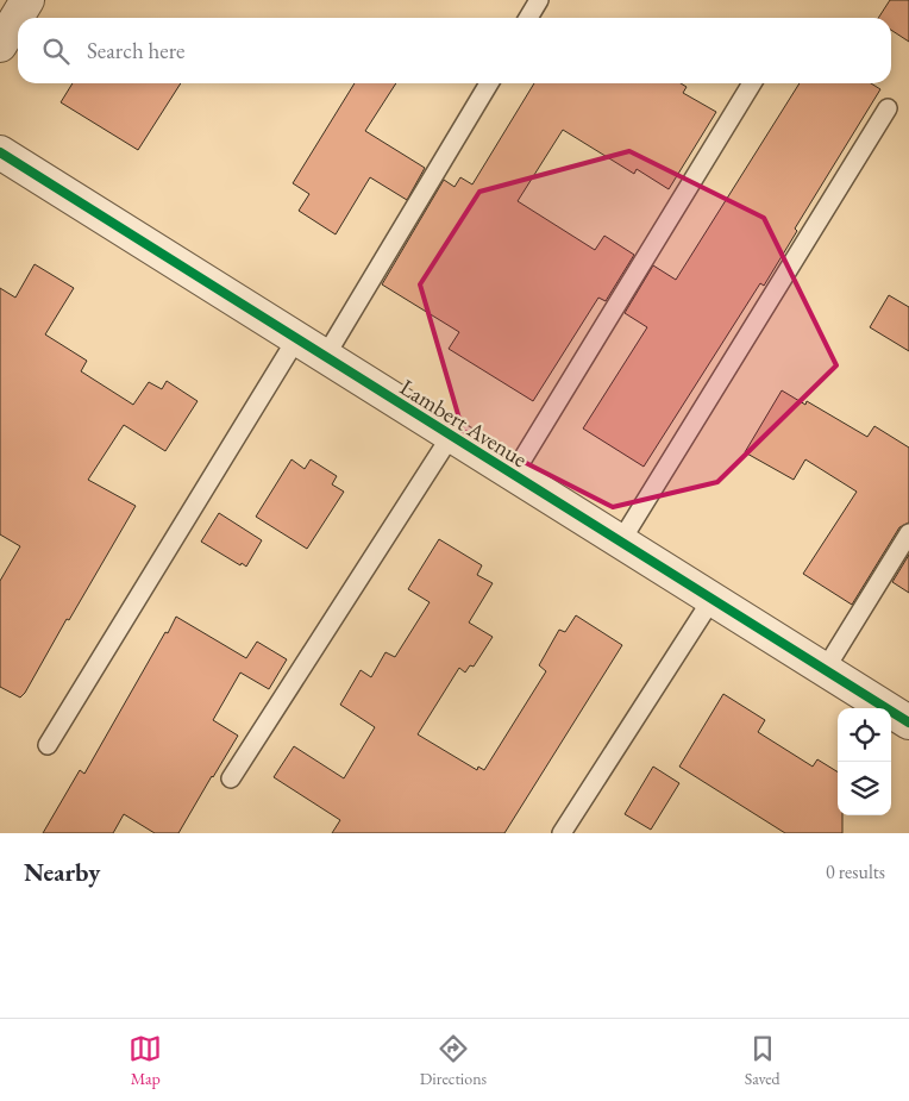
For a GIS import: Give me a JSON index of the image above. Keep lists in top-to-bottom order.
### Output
{
  "streets": {
    "street": ["Lambert Avenue"]
  },
  "page": {
    "search": "Search here",
    "heading": ["Nearby", "0 results"],
    "nav": ["Map", "Directions", "Saved"]
  }
}
